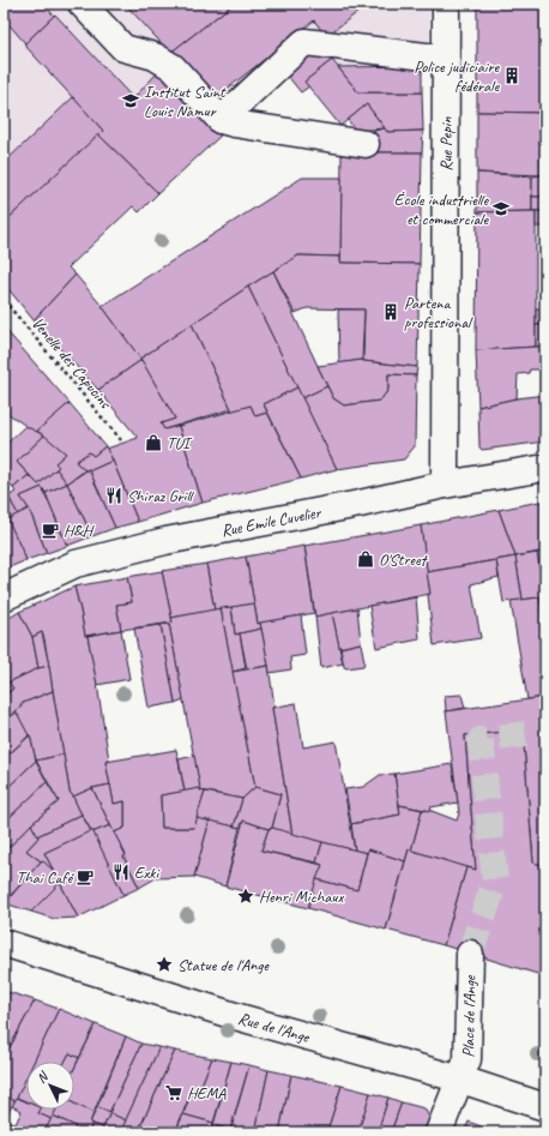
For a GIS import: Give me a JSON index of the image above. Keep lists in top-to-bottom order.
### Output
{
  "streets": {
    "street": [
      "Rue Pepin",
      "Rue Emile Cuvelier",
      "Place de l'Ange",
      "Rue de l'Ange"
    ],
    "path": ["Venelle des Capucins"]
  },
  "crossings": [
    ["Rue Pepin", "Rue Emile Cuvelier"],
    ["Place de l'Ange", "Rue de l'Ange"]
  ],
  "places": {
    "building": ["Police judiciaire fédérale", "Partena professional"],
    "school or university": ["Institut Saint Louis Namur", "École industrielle et commerciale"],
    "shop": ["TUI", "O'Street"],
    "restaurant": ["Shiraz Grill", "Exki"],
    "cafe": ["H&H", "Thai Café"],
    "place": ["Henri Michaux", "Statue de l'Ange"],
    "supermarket": ["HEMA"]
  },
  "north": "top left"
}
